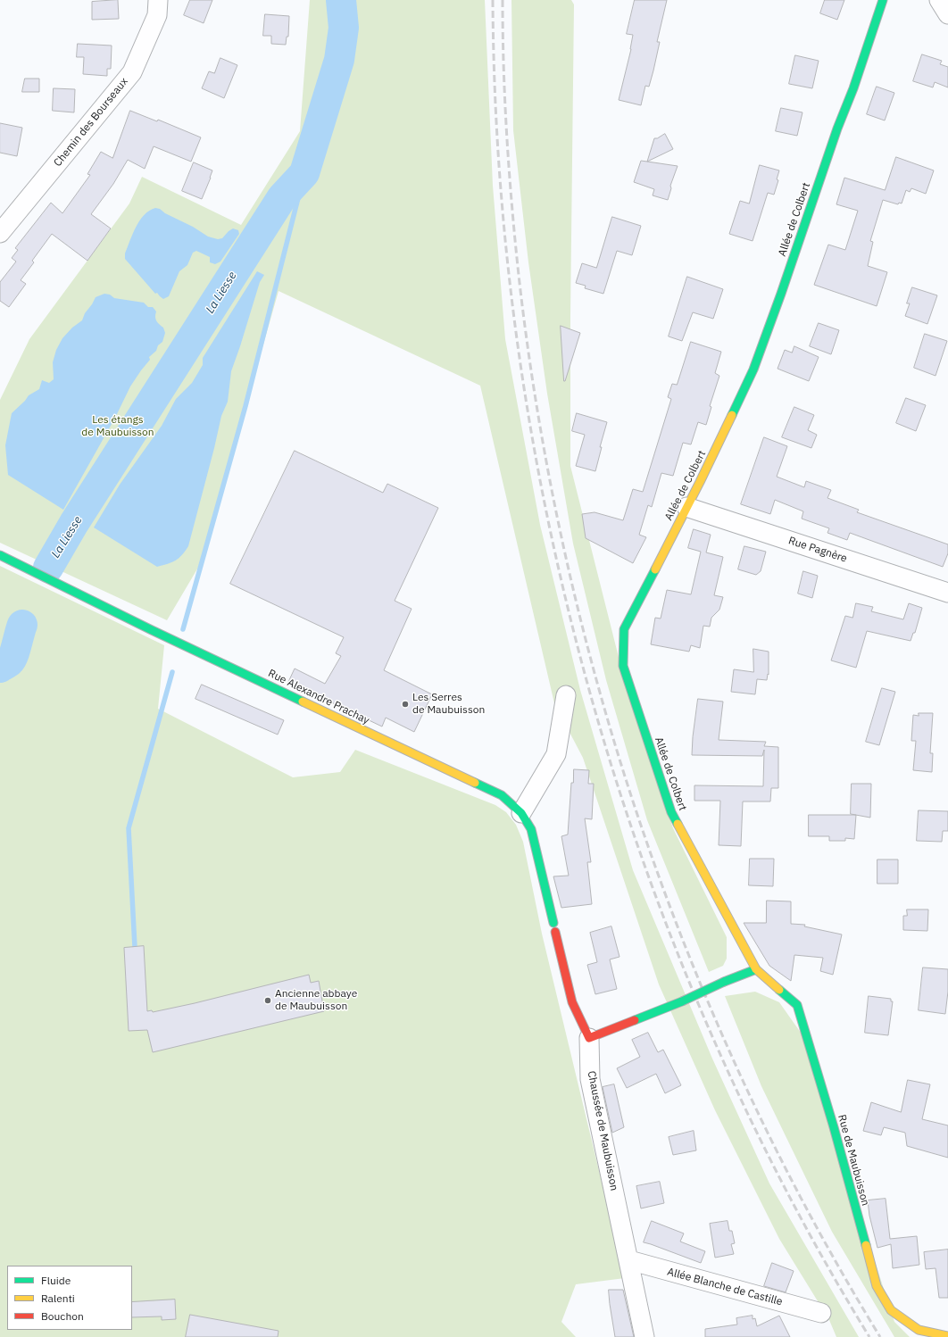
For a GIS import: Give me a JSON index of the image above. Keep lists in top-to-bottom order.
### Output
{
  "streets": {
    "street": [
      "Chemin des Bourseaux",
      "Allée de Colbert",
      "Rue Pagnère",
      "Rue Alexandre Prachay",
      "Chaussée de Maubuisson",
      "Rue de Maubuisson",
      "Allée Blanche de Castille"
    ]
  },
  "crossings": [
    ["Allée de Colbert", "Rue Pagnère"],
    ["Allée de Colbert", "Rue de Maubuisson"],
    ["Chaussée de Maubuisson", "Allée Blanche de Castille"]
  ],
  "water": ["La Liesse"],
  "parks": ["Les étangs de Maubuisson"],
  "places": ["Les Serres de Maubuisson", "Ancienne abbaye de Maubuisson"],
  "legend": ["Fluide", "Ralenti", "Bouchon"]
}
